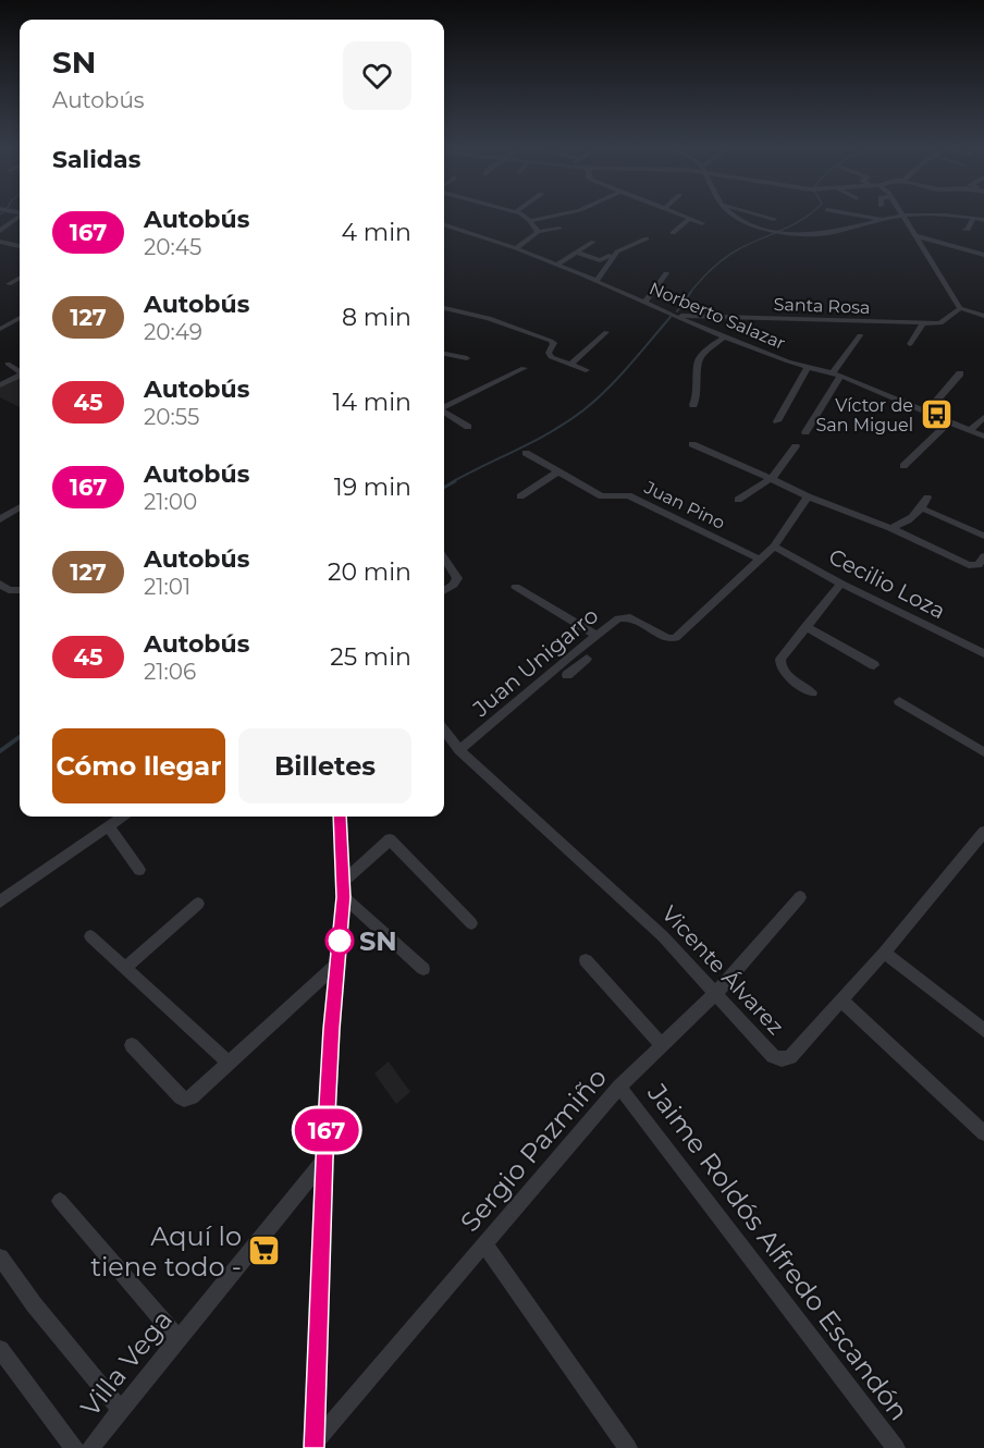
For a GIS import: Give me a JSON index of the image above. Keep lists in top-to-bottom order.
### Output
{
  "streets": {
    "street": [
      "Santa Rosa",
      "Norberto Salazar",
      "Juan Pino",
      "Cecilio Loza",
      "Juan Unigarro",
      "Vicente Álvarez",
      "Sergio Pazmiño",
      "Jaime Roldós Alfredo Escandón",
      "Villa Vega"
    ]
  },
  "crossings": [
    ["Santa Rosa", "Norberto Salazar"],
    ["Juan Pino", "Juan Unigarro"],
    ["Cecilio Loza", "Juan Unigarro"],
    ["Juan Unigarro", "Vicente Álvarez"],
    ["Vicente Álvarez", "Sergio Pazmiño"],
    ["Sergio Pazmiño", "Jaime Roldós Alfredo Escandón"]
  ],
  "places": {
    "bus stop": ["Víctor de San Miguel"],
    "other": ["SN"],
    "supermarket": ["Aquí lo tiene todo -"]
  },
  "lines": ["bus line 167"],
  "page": {
    "on_map": "167",
    "heading": [
      ["SN", "Autobús"],
      "Salidas"
    ],
    "list": [
      {
        "mark": "167",
        "name": "Autobús",
        "note": "20:45",
        "value": "4 min"
      },
      {
        "mark": "127",
        "name": "Autobús",
        "note": "20:49",
        "value": "8 min"
      },
      {
        "mark": "45",
        "name": "Autobús",
        "note": "20:55",
        "value": "14 min"
      },
      {
        "mark": "167",
        "name": "Autobús",
        "note": "21:00",
        "value": "19 min"
      },
      {
        "mark": "127",
        "name": "Autobús",
        "note": "21:01",
        "value": "20 min"
      },
      {
        "mark": "45",
        "name": "Autobús",
        "note": "21:06",
        "value": "25 min"
      }
    ],
    "buttons": ["Cómo llegar", "Billetes"]
  }
}
